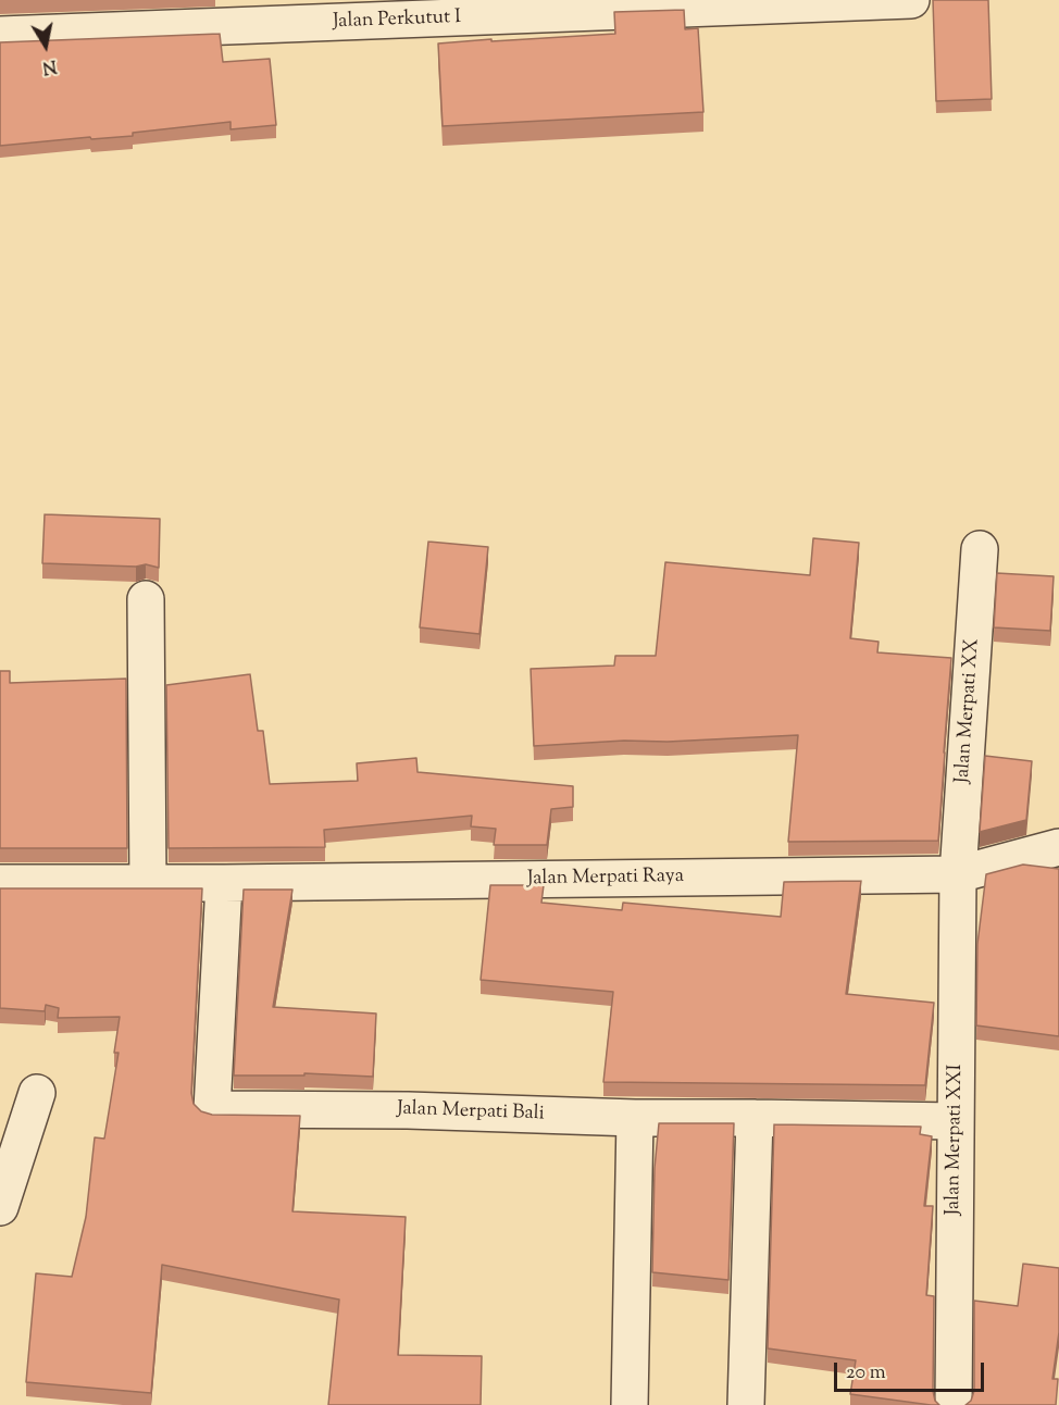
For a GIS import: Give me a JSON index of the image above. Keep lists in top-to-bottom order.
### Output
{
  "streets": {
    "street": [
      "Jalan Perkutut I",
      "Jalan Merpati XX",
      "Jalan Merpati Raya",
      "Jalan Merpati Bali",
      "Jalan Merpati XXI"
    ]
  },
  "crossings": [
    ["Jalan Merpati XX", "Jalan Merpati Raya"],
    ["Jalan Merpati XX", "Jalan Merpati XXI"],
    ["Jalan Merpati Raya", "Jalan Merpati Bali"],
    ["Jalan Merpati Raya", "Jalan Merpati XXI"],
    ["Jalan Merpati Bali", "Jalan Merpati XXI"]
  ],
  "scale_bar": "20 m",
  "north": "bottom"
}
